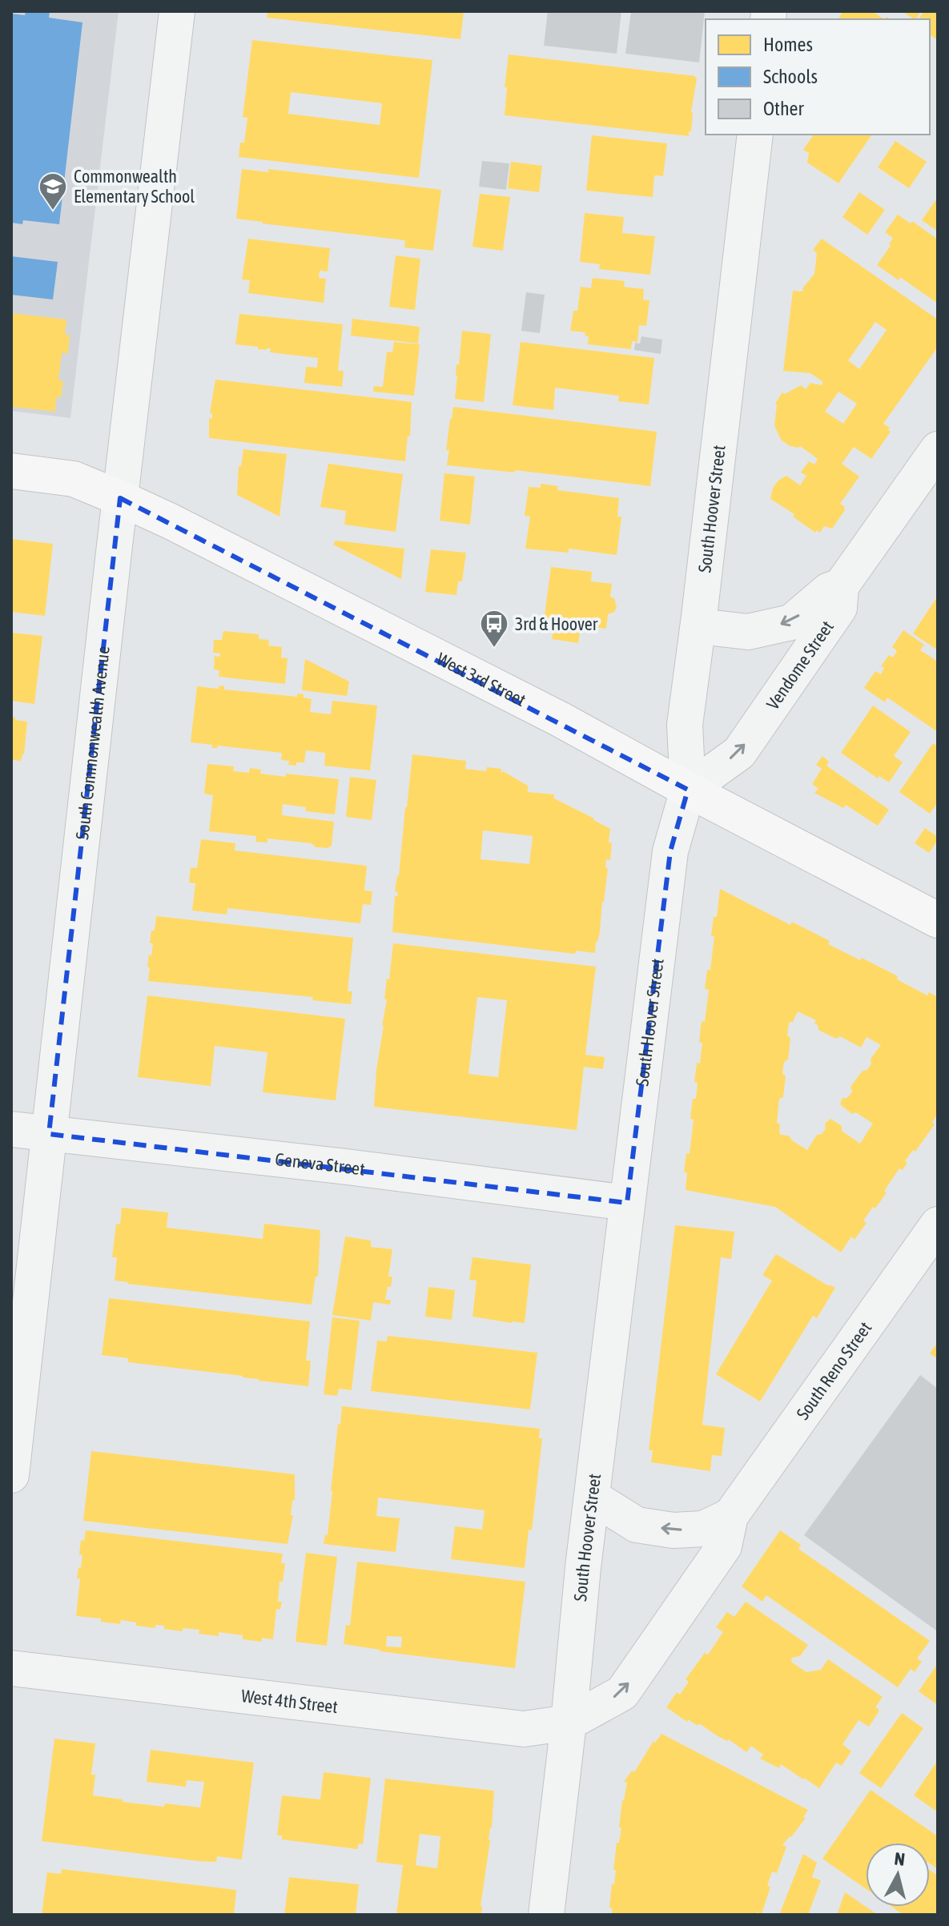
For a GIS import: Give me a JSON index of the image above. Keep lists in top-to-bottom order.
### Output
{
  "streets": {
    "main road": ["West 3rd Street"],
    "street": [
      "South Hoover Street",
      "Vendome Street",
      "South Commonwealth Avenue",
      "Geneva Street",
      "South Reno Street",
      "West 4th Street"
    ]
  },
  "crossings": [
    ["South Hoover Street", "Vendome Street"],
    ["South Hoover Street", "West 3rd Street"],
    ["South Hoover Street", "Geneva Street"],
    ["South Hoover Street", "South Reno Street"],
    ["South Hoover Street", "West 4th Street"],
    ["Vendome Street", "West 3rd Street"],
    ["West 3rd Street", "South Commonwealth Avenue"],
    ["South Commonwealth Avenue", "Geneva Street"],
    ["South Reno Street", "West 4th Street"]
  ],
  "one_way": ["South Reno Street"],
  "places": {
    "school or university": ["Commonwealth Elementary School"],
    "bus stop": ["3rd & Hoover"]
  },
  "legend": ["Homes", "Schools", "Other"],
  "north": "top"
}
